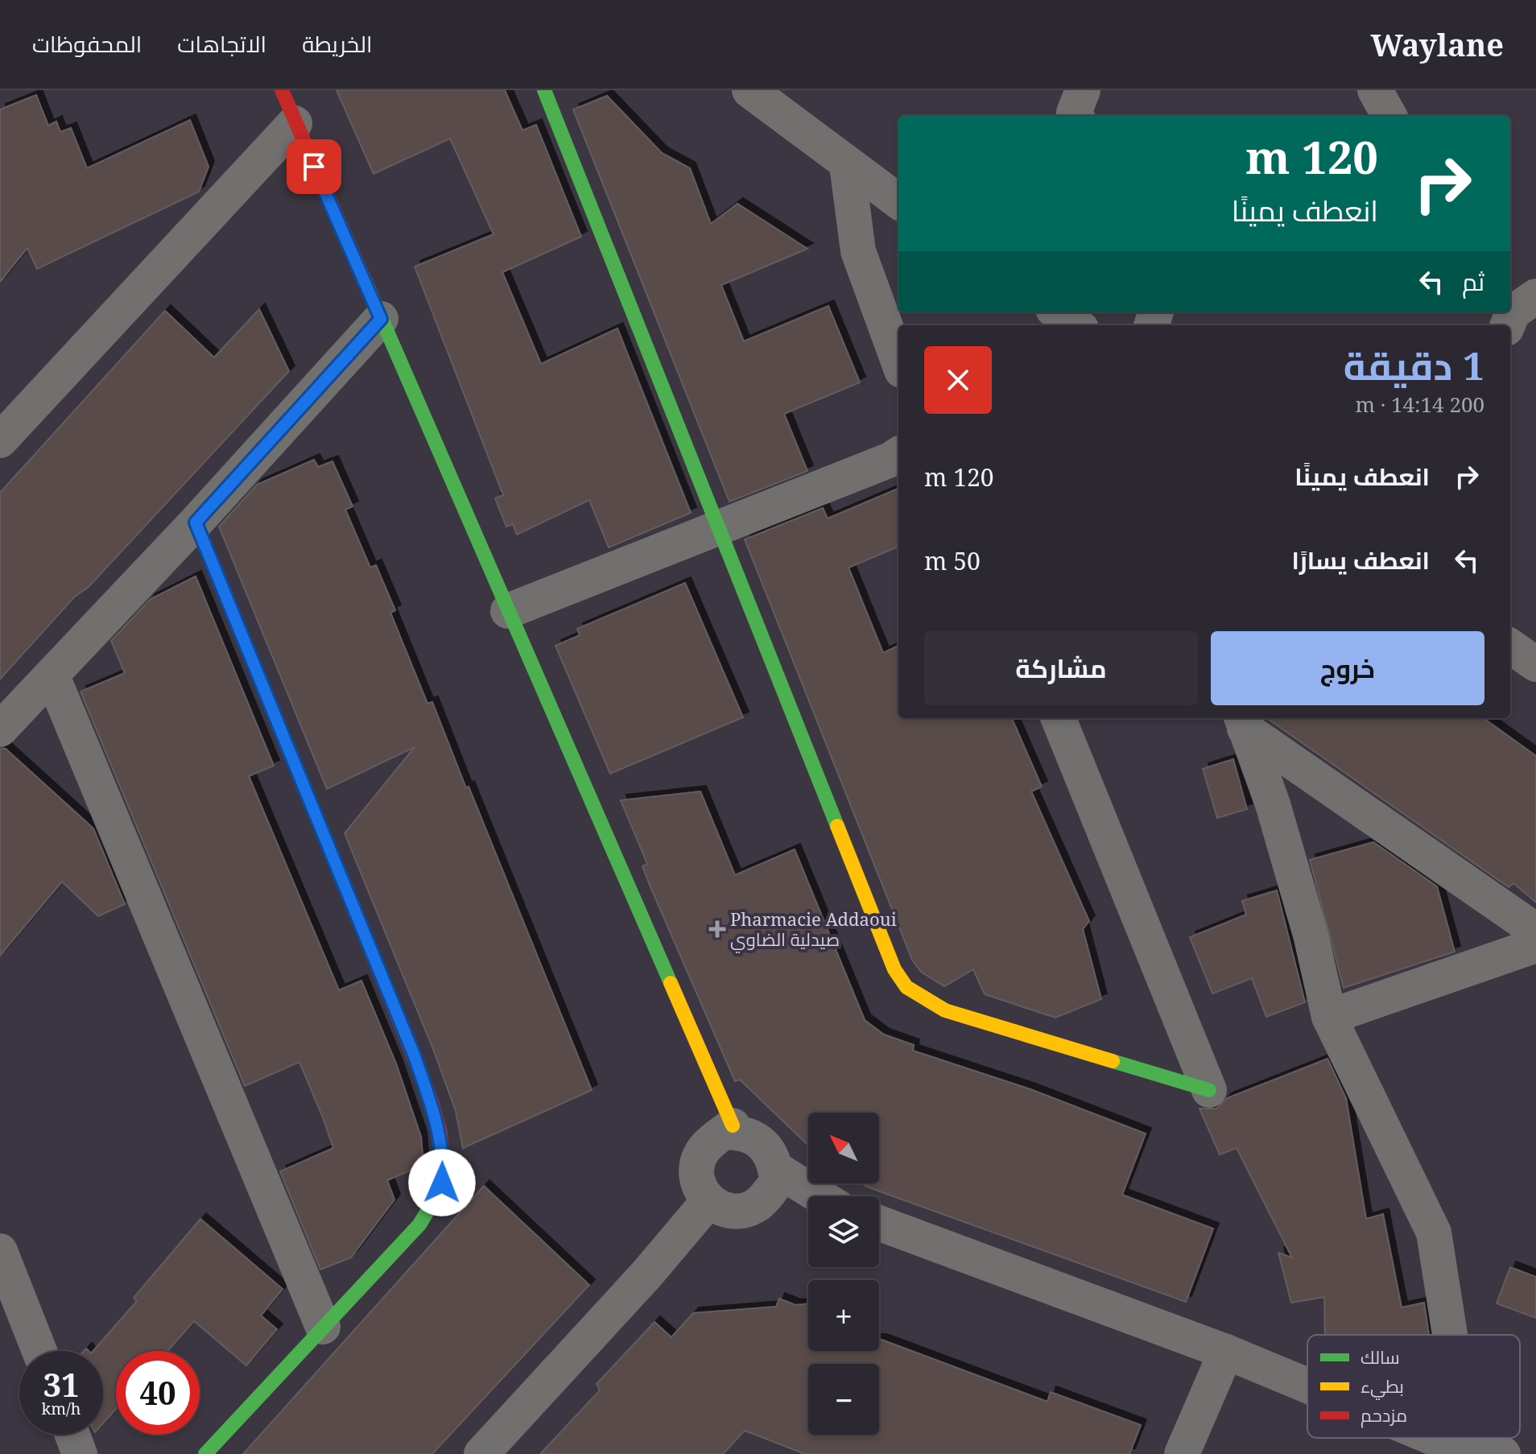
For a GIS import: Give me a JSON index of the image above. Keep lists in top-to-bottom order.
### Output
{
  "places": {
    "health": ["Pharmacie Addaoui صيدلية الضاوي"]
  },
  "legend": ["سالك", "بطيء", "مزدحم"],
  "north": "top left",
  "page": {
    "header": "Waylane",
    "nav": ["الخريطة", "الاتجاهات", "المحفوظات"],
    "turn": ["120 m", "انعطف يمينًا"],
    "then": "ثم",
    "heading": ["1 دقيقة", "200 m · 14:14"],
    "list": [
      {
        "name": "انعطف يمينًا",
        "value": "120 m"
      },
      {
        "name": "انعطف يسارًا",
        "value": "50 m"
      }
    ],
    "buttons": ["خروج", "مشاركة"],
    "map_buttons": ["+", "−"],
    "speed": "31 km/h",
    "limit": "40"
  }
}
